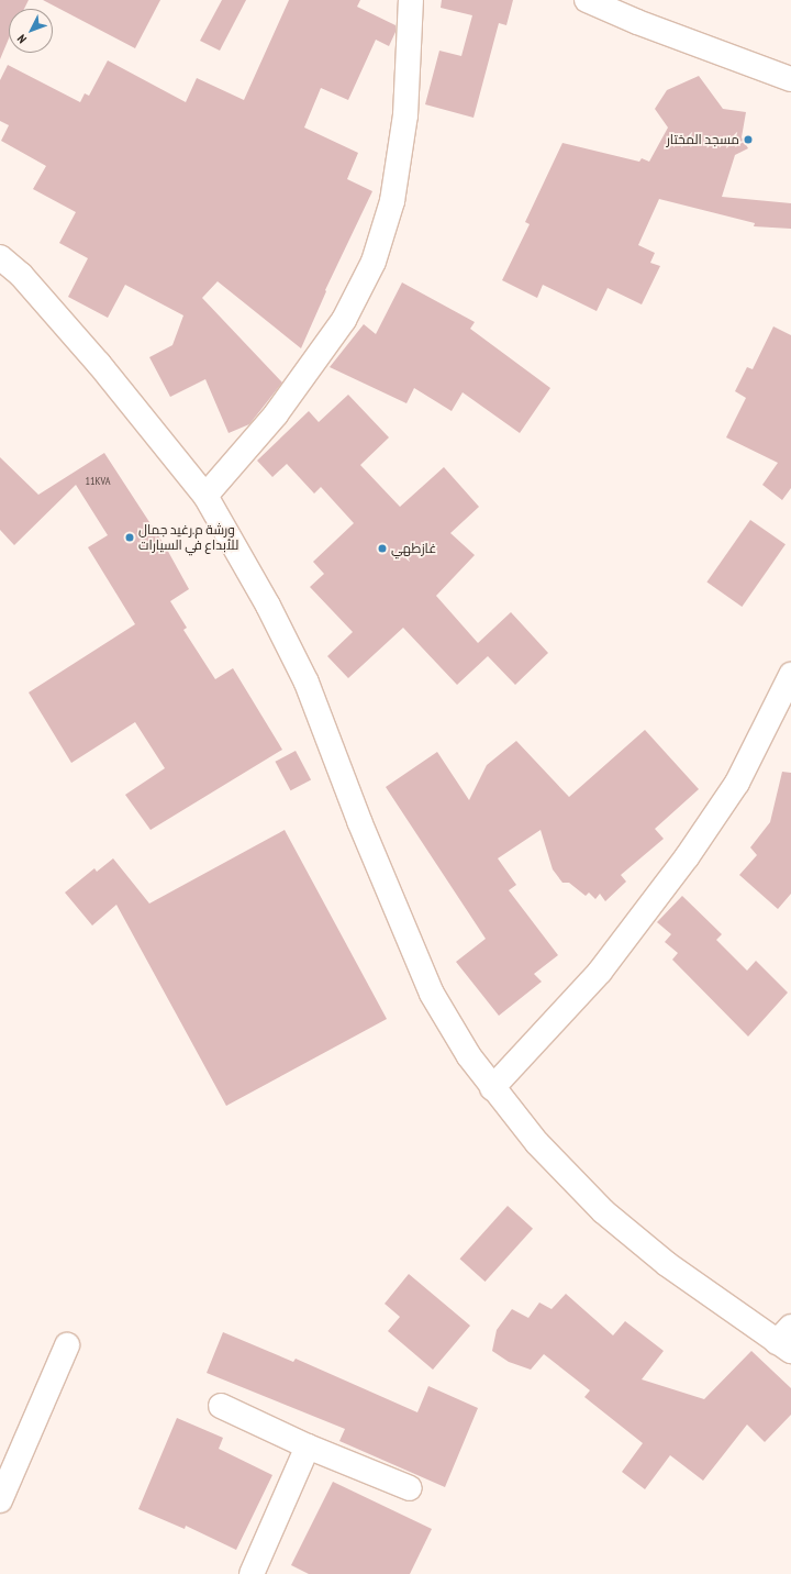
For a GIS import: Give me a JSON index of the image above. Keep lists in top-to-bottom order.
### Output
{
  "places": ["مسجد المختار", "ورشة م.رغيد جمال للأبداع في السيارات", "غازطهي"],
  "house_numbers": ["11KVA"],
  "north": "bottom left"
}
